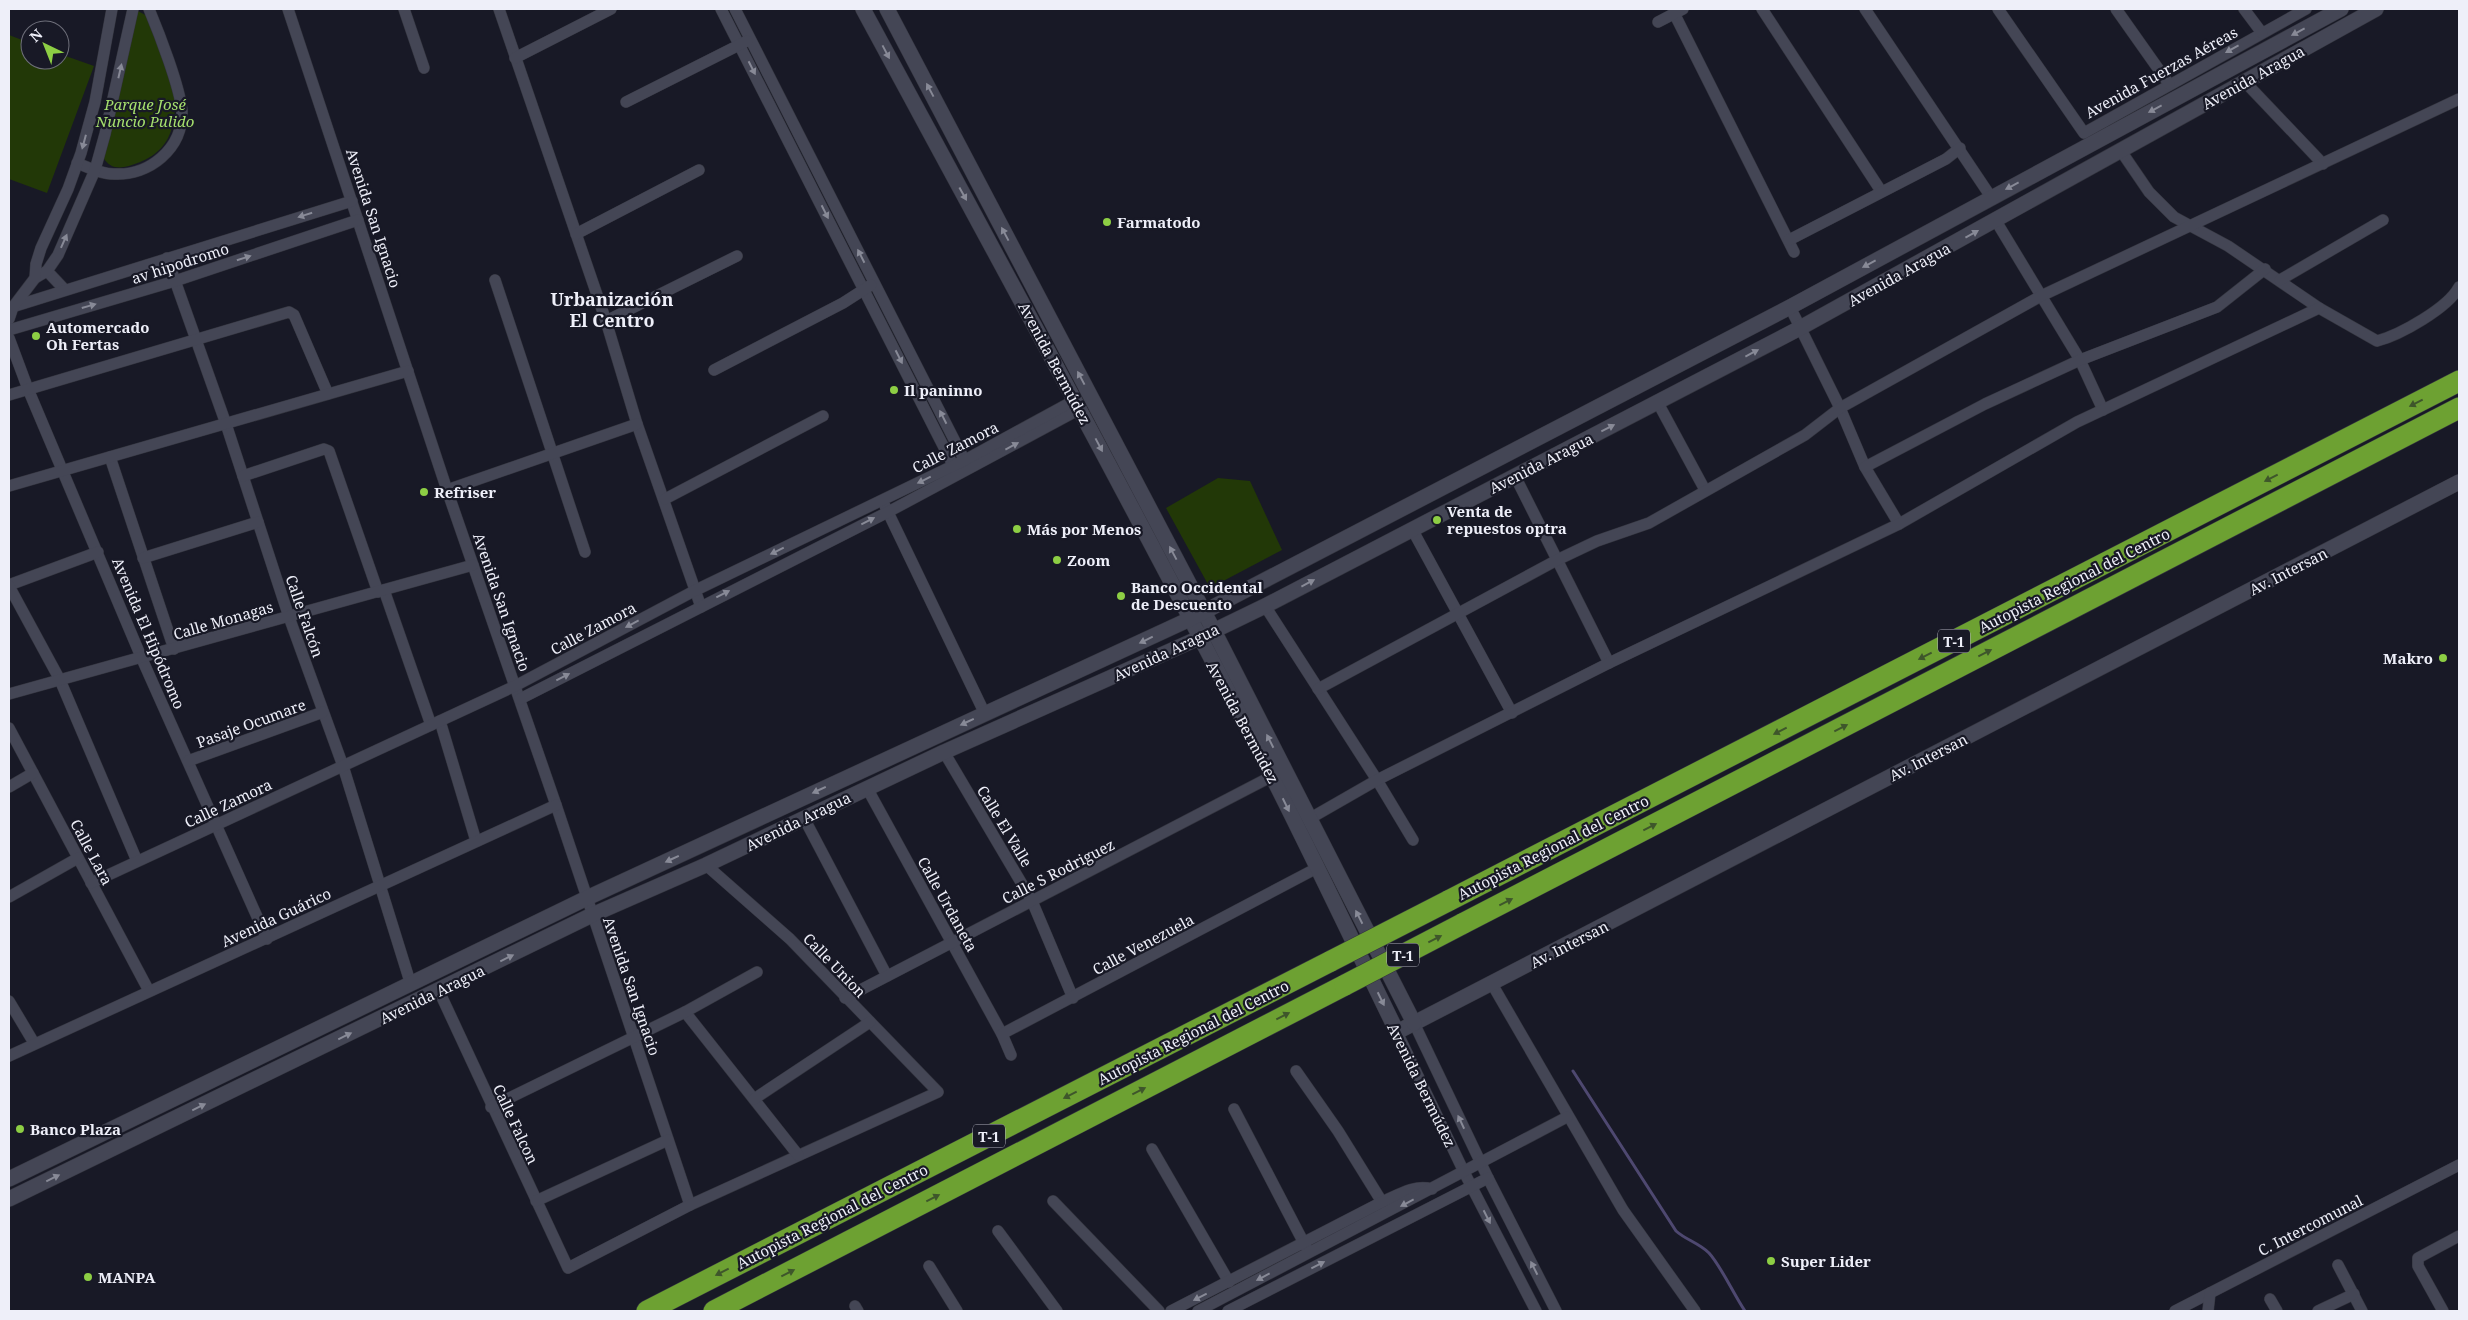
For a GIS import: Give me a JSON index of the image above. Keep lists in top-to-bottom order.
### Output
{
  "streets": {
    "highway": ["Autopista Regional del Centro", "T-1"],
    "street": [
      "Avenida Fuerzas Aéreas",
      "Avenida Aragua",
      "Avenida San Ignacio",
      "av hipodromo",
      "Avenida Bermúdez",
      "Calle Zamora",
      "Av. Intersan",
      "Calle Falcón",
      "Calle Monagas",
      "Avenida El Hipódromo",
      "Pasaje Ocumare",
      "Calle El Valle",
      "Calle Lara",
      "Calle S Rodriguez",
      "Calle Urdaneta",
      "Avenida Guárico",
      "Calle Venezuela",
      "Calle Union",
      "Calle Falcon",
      "C. Intercomunal"
    ]
  },
  "crossings": [
    ["Avenida Aragua", "Avenida San Ignacio"],
    ["Avenida Aragua", "Avenida Bermúdez"],
    ["Avenida Aragua", "Calle Falcón"],
    ["Avenida Aragua", "Calle El Valle"],
    ["Avenida Aragua", "Calle Urdaneta"],
    ["Avenida Aragua", "Calle Union"],
    ["Avenida Aragua", "Calle Falcon"],
    ["Avenida San Ignacio", "av hipodromo"],
    ["Avenida San Ignacio", "Calle Zamora"],
    ["Avenida San Ignacio", "Calle Monagas"],
    ["Avenida San Ignacio", "Avenida Guárico"],
    ["Avenida San Ignacio", "Calle Falcon"],
    ["av hipodromo", "Calle Falcón"],
    ["Avenida Bermúdez", "Calle Zamora"],
    ["Avenida Bermúdez", "Av. Intersan"],
    ["Avenida Bermúdez", "Calle S Rodriguez"],
    ["Avenida Bermúdez", "Calle Venezuela"],
    ["Calle Zamora", "Calle Falcón"],
    ["Calle Zamora", "Avenida El Hipódromo"],
    ["Calle Zamora", "Calle Lara"],
    ["Calle Falcón", "Calle Monagas"],
    ["Calle Falcón", "Pasaje Ocumare"],
    ["Calle Falcón", "Avenida Guárico"],
    ["Calle Monagas", "Avenida El Hipódromo"],
    ["Avenida El Hipódromo", "Pasaje Ocumare"],
    ["Avenida El Hipódromo", "Avenida Guárico"],
    ["Calle El Valle", "Calle S Rodriguez"],
    ["Calle El Valle", "Calle Venezuela"],
    ["Calle Lara", "Avenida Guárico"],
    ["Calle S Rodriguez", "Calle Urdaneta"],
    ["Calle S Rodriguez", "Calle Union"],
    ["Calle Urdaneta", "Calle Venezuela"]
  ],
  "districts": ["Urbanización El Centro"],
  "parks": ["Parque José Nuncio Pulido"],
  "places": [
    "Farmatodo",
    "Automercado Oh Fertas",
    "Il paninno",
    "Refriser",
    "Venta de repuestos optra",
    "Más por Menos",
    "Zoom",
    "Banco Occidental de Descuento",
    "Makro",
    "Banco Plaza",
    "Super Lider",
    "MANPA"
  ],
  "north": "top left"
}
